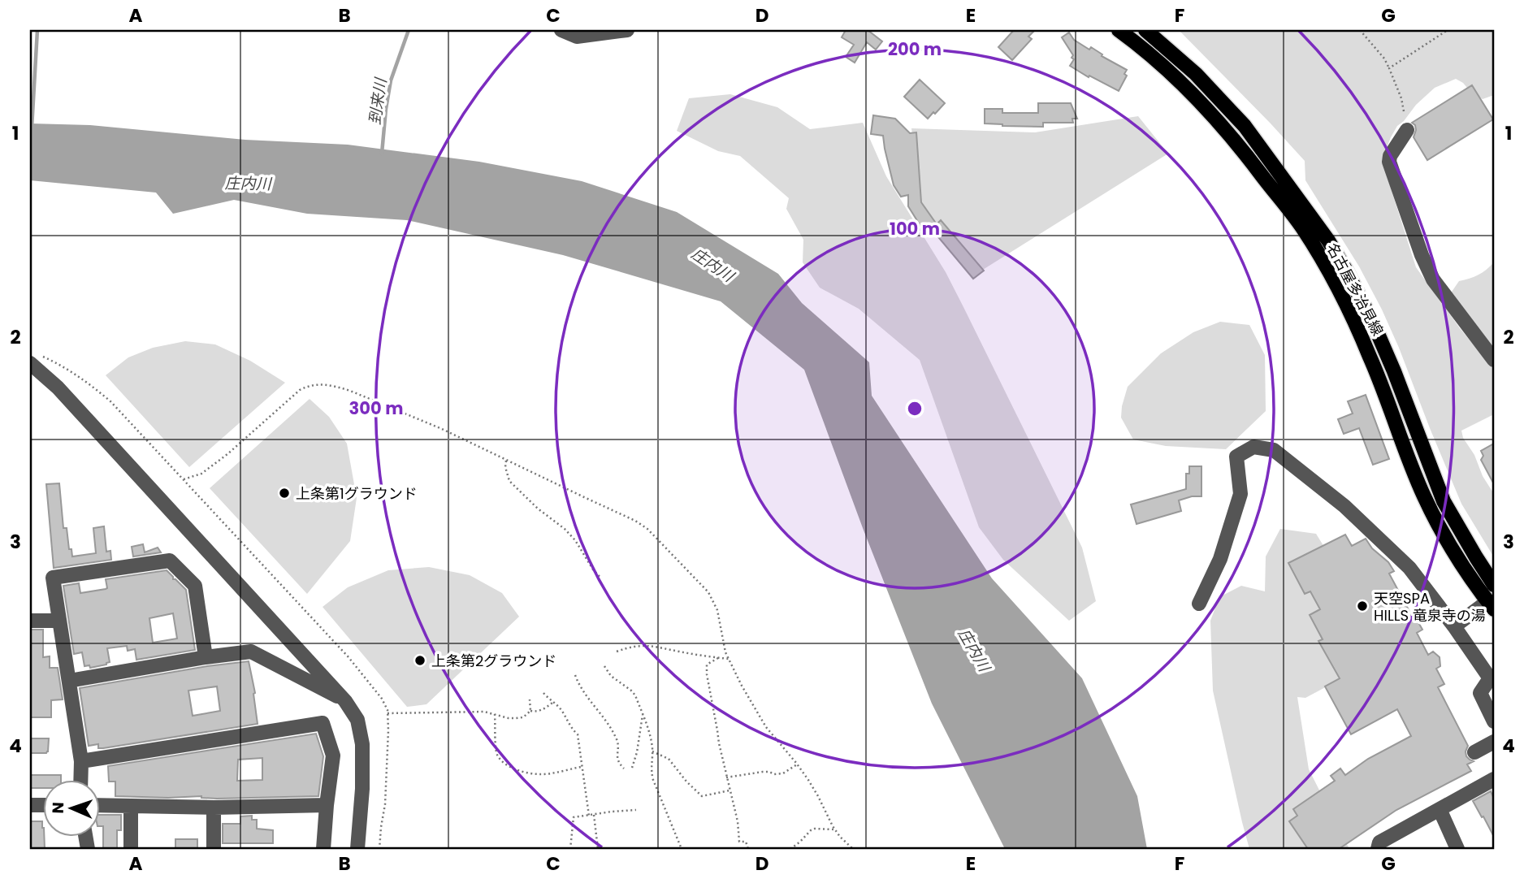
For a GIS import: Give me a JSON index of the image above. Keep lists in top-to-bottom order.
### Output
{
  "streets": {
    "main road": ["名古屋多治見線"]
  },
  "water": ["到来川", "庄内川"],
  "places": ["上条第1グラウンド", "天空SPA HILLS 竜泉寺の湯", "上条第2グラウンド"],
  "north": "left",
  "grid": {
    "columns": [
      "A",
      "B",
      "C",
      "D",
      "E",
      "F",
      "G"
    ],
    "rows": [
      "1",
      "2",
      "3",
      "4"
    ]
  },
  "rings": ["200 m", "100 m", "300 m"]
}
